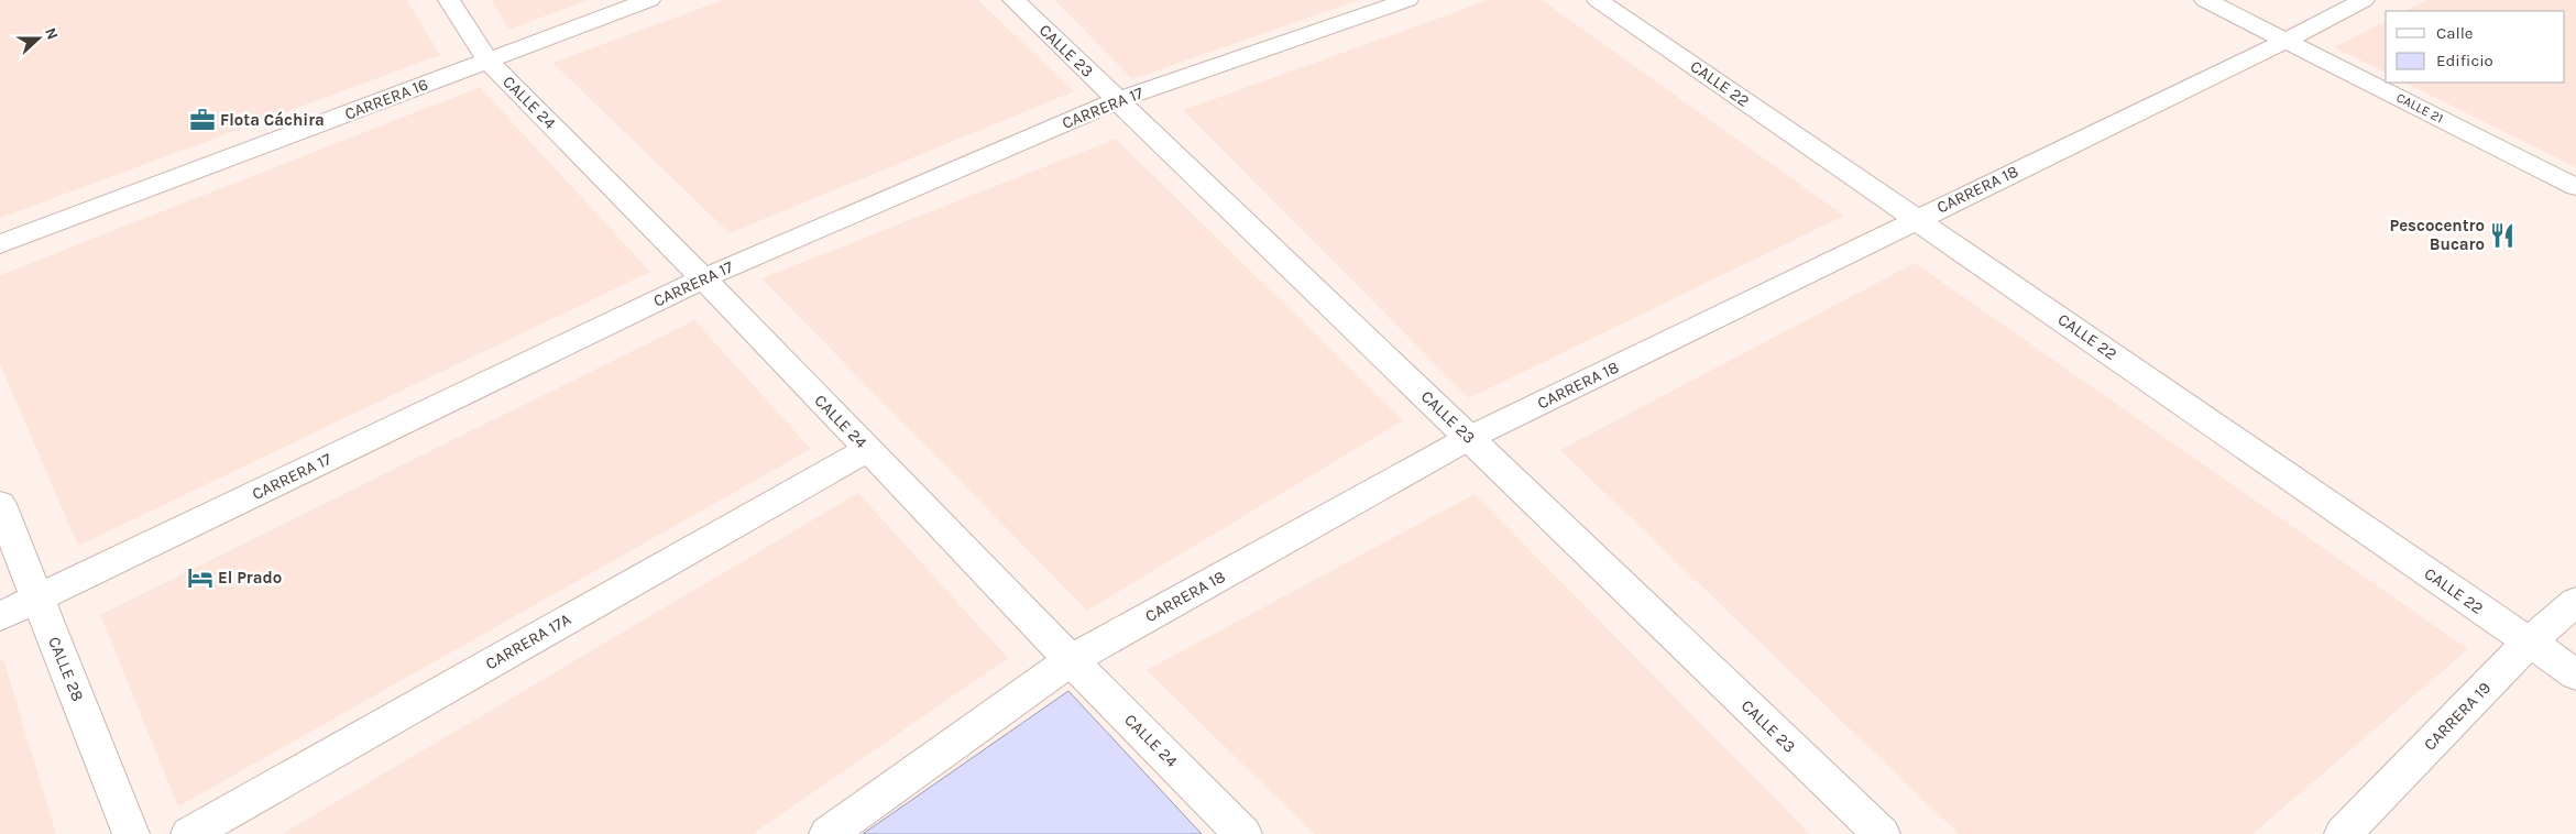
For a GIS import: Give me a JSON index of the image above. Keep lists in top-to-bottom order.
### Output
{
  "streets": {
    "street": [
      "CALLE 23",
      "CALLE 22",
      "CARRERA 16",
      "CALLE 24",
      "CARRERA 17",
      "CALLE 21",
      "CARRERA 18",
      "CARRERA 17A",
      "CALLE 28",
      "CARRERA 19"
    ]
  },
  "crossings": [
    ["CALLE 23", "CARRERA 17"],
    ["CALLE 23", "CARRERA 18"],
    ["CALLE 22", "CARRERA 18"],
    ["CALLE 22", "CARRERA 19"],
    ["CARRERA 16", "CALLE 24"],
    ["CALLE 24", "CARRERA 17"],
    ["CALLE 24", "CARRERA 18"],
    ["CALLE 24", "CARRERA 17A"],
    ["CARRERA 17", "CALLE 28"],
    ["CALLE 21", "CARRERA 18"]
  ],
  "places": {
    "office": ["Flota Cáchira"],
    "restaurant": ["Pescocentro Bucaro"],
    "hotel": ["El Prado"]
  },
  "legend": ["Calle", "Edificio"],
  "north": "right"
}
